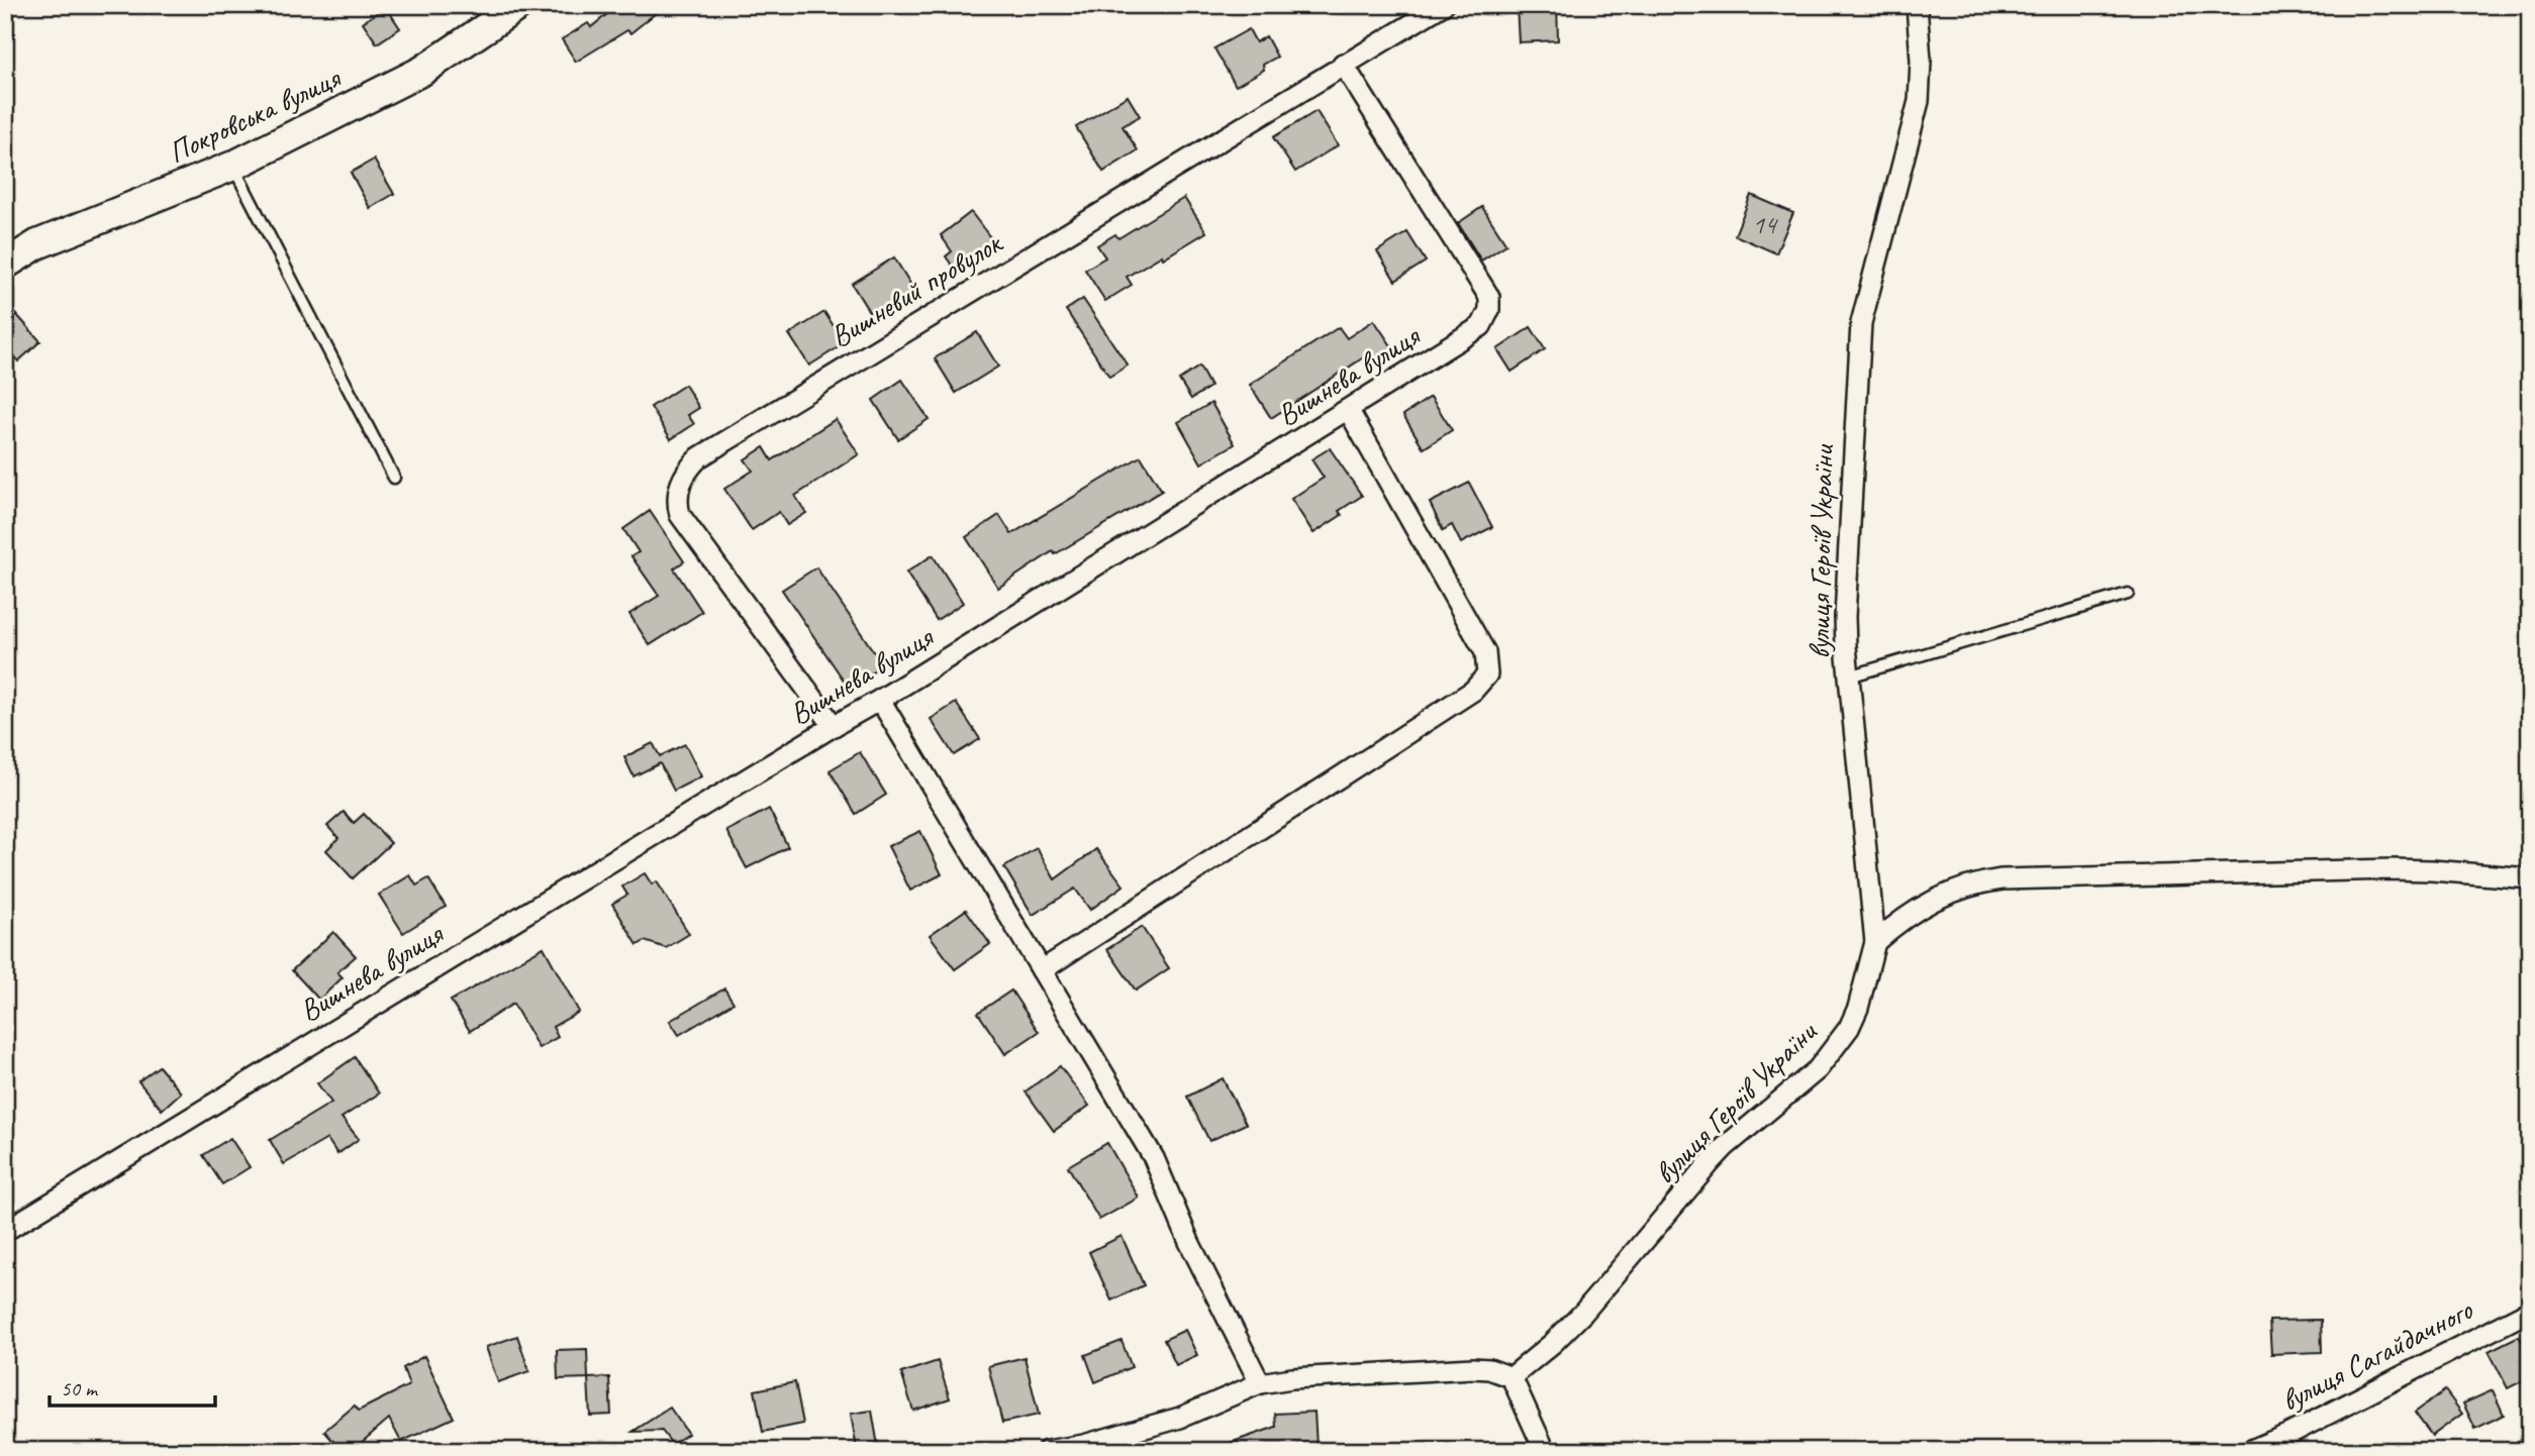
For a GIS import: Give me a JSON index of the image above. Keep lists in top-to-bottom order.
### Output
{
  "streets": {
    "street": [
      "Покровська вулиця",
      "Вишневий провулок",
      "Вишнева вулиця",
      "вулиця Героїв України",
      "вулиця Сагайдачного"
    ]
  },
  "crossings": [
    ["Вишневий провулок", "Вишнева вулиця"]
  ],
  "house_numbers": ["14"],
  "scale_bar": "50 m"
}
